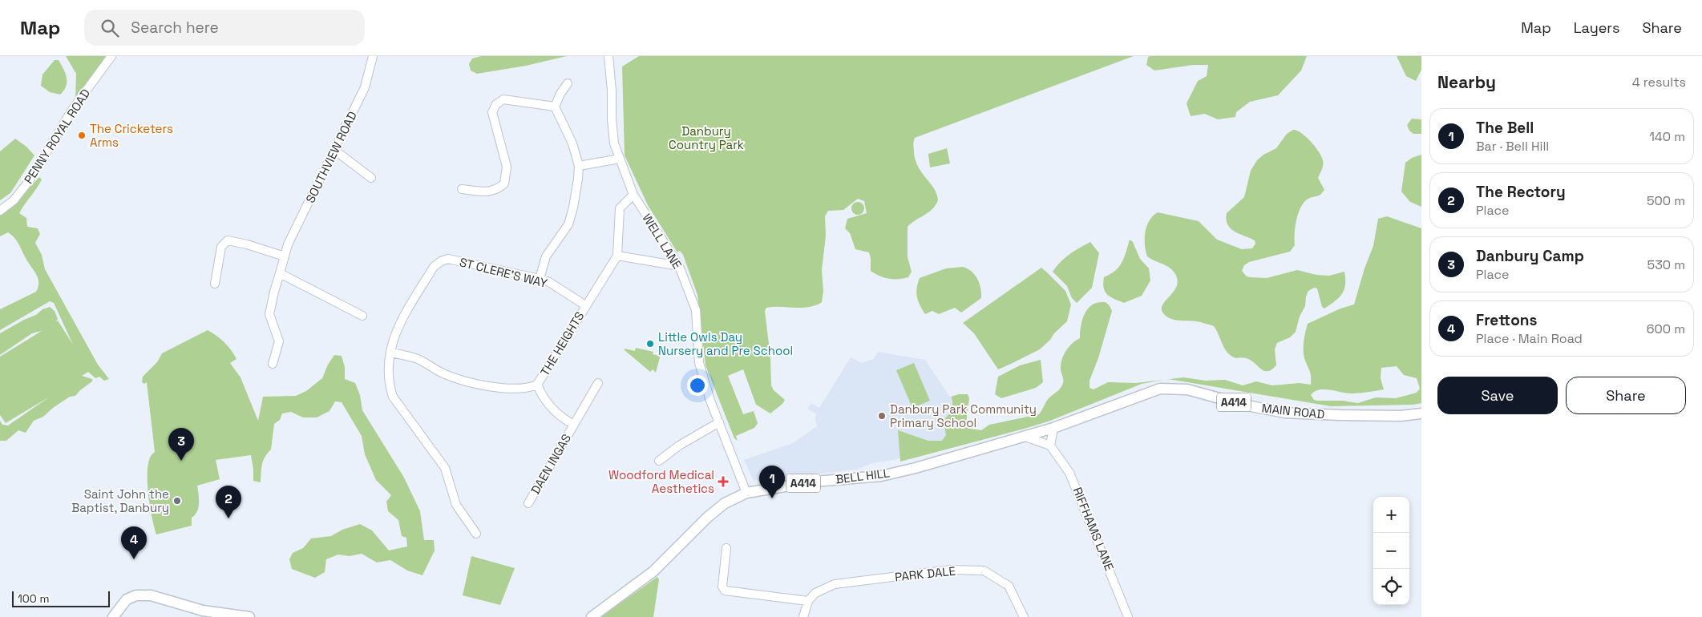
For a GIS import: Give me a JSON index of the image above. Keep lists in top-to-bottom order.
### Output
{
  "streets": {
    "main road": ["A414", "MAIN ROAD", "BELL HILL"],
    "street": [
      "PENNY ROYAL ROAD",
      "SOUTHVIEW ROAD",
      "WELL LANE",
      "ST CLERE'S WAY",
      "THE HEIGHTS",
      "DAEN INGAS",
      "RIFFHAMS LANE",
      "PARK DALE"
    ]
  },
  "crossings": [
    ["WELL LANE", "THE HEIGHTS"],
    ["WELL LANE", "BELL HILL"],
    ["ST CLERE'S WAY", "THE HEIGHTS"],
    ["THE HEIGHTS", "DAEN INGAS"],
    ["MAIN ROAD", "BELL HILL"]
  ],
  "parks": ["Danbury Country Park"],
  "places": {
    "other": [
      "The Cricketers Arms",
      "Little Owls Day Nursery and Pre School",
      "Danbury Park Community Primary School",
      "Saint John the Baptist, Danbury"
    ],
    "health": ["Woodford Medical Aesthetics"]
  },
  "scale_bar": "100 m",
  "page": {
    "header": "Map",
    "search": "Search here",
    "nav": ["Map", "Layers", "Share"],
    "heading": ["Nearby", "4 results"],
    "list": [
      {
        "mark": "1",
        "name": "The Bell",
        "note": "Bar · Bell Hill",
        "value": "140 m"
      },
      {
        "mark": "2",
        "name": "The Rectory",
        "note": "Place",
        "value": "500 m"
      },
      {
        "mark": "3",
        "name": "Danbury Camp",
        "note": "Place",
        "value": "530 m"
      },
      {
        "mark": "4",
        "name": "Frettons",
        "note": "Place · Main Road",
        "value": "600 m"
      }
    ],
    "buttons": ["Save", "Share"],
    "pins": [
      "3",
      "1",
      "2",
      "4"
    ],
    "map_buttons": ["+", "−"],
    "scale": "100 m"
  }
}
